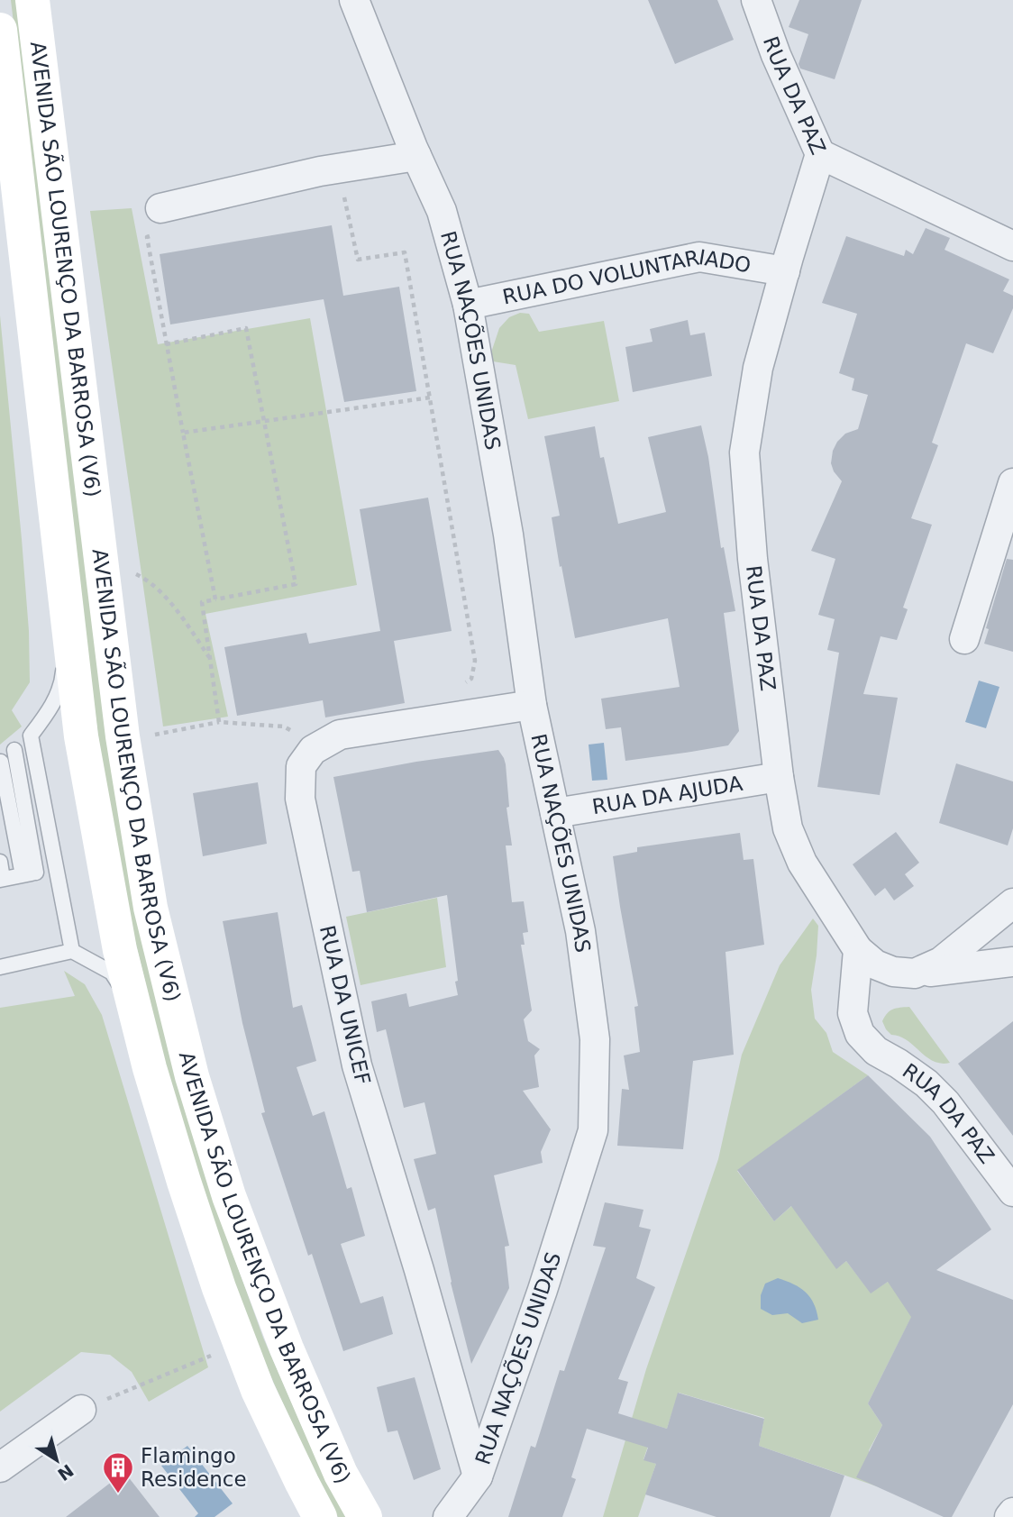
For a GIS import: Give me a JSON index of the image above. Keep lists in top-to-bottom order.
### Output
{
  "streets": {
    "main road": ["AVENIDA SÃO LOURENÇO DA BARROSA (V6)"],
    "street": [
      "RUA DA PAZ",
      "RUA DO VOLUNTARIADO",
      "RUA NAÇÕES UNIDAS",
      "RUA DA AJUDA",
      "RUA DA UNICEF"
    ]
  },
  "crossings": [
    ["RUA DA PAZ", "RUA DO VOLUNTARIADO"],
    ["RUA DA PAZ", "RUA DA AJUDA"],
    ["RUA DO VOLUNTARIADO", "RUA NAÇÕES UNIDAS"],
    ["RUA NAÇÕES UNIDAS", "RUA DA AJUDA"],
    ["RUA NAÇÕES UNIDAS", "RUA DA UNICEF"]
  ],
  "places": {
    "building": ["Flamingo Residence"]
  },
  "north": "bottom right"
}
